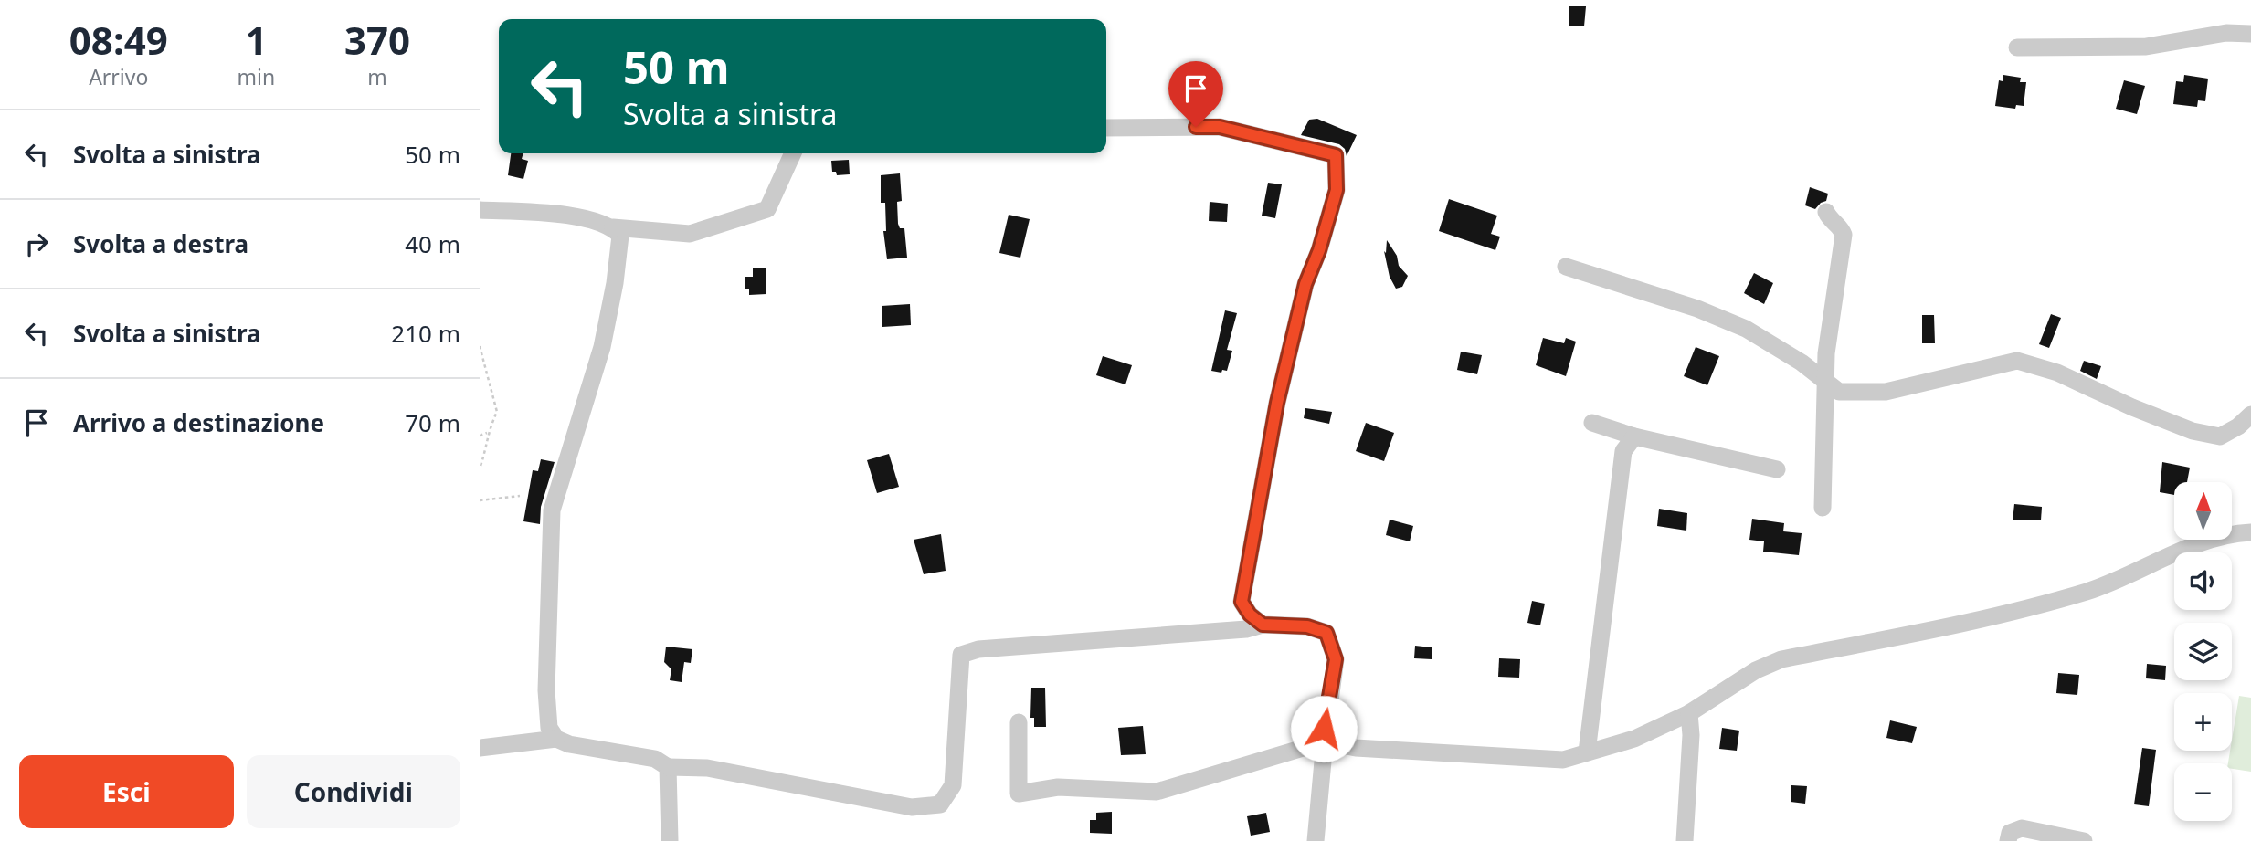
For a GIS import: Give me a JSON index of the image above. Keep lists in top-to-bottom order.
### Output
{
  "north": "top",
  "page": {
    "eta": [
      "08:49",
      "Arrivo",
      "1",
      "min",
      "370",
      "m"
    ],
    "turn": ["50 m", "Svolta a sinistra"],
    "list": [
      {
        "name": "Svolta a sinistra",
        "value": "50 m"
      },
      {
        "name": "Svolta a destra",
        "value": "40 m"
      },
      {
        "name": "Svolta a sinistra",
        "value": "210 m"
      },
      {
        "name": "Arrivo a destinazione",
        "value": "70 m"
      }
    ],
    "map_buttons": ["+", "−"],
    "buttons": ["Esci", "Condividi"]
  }
}
